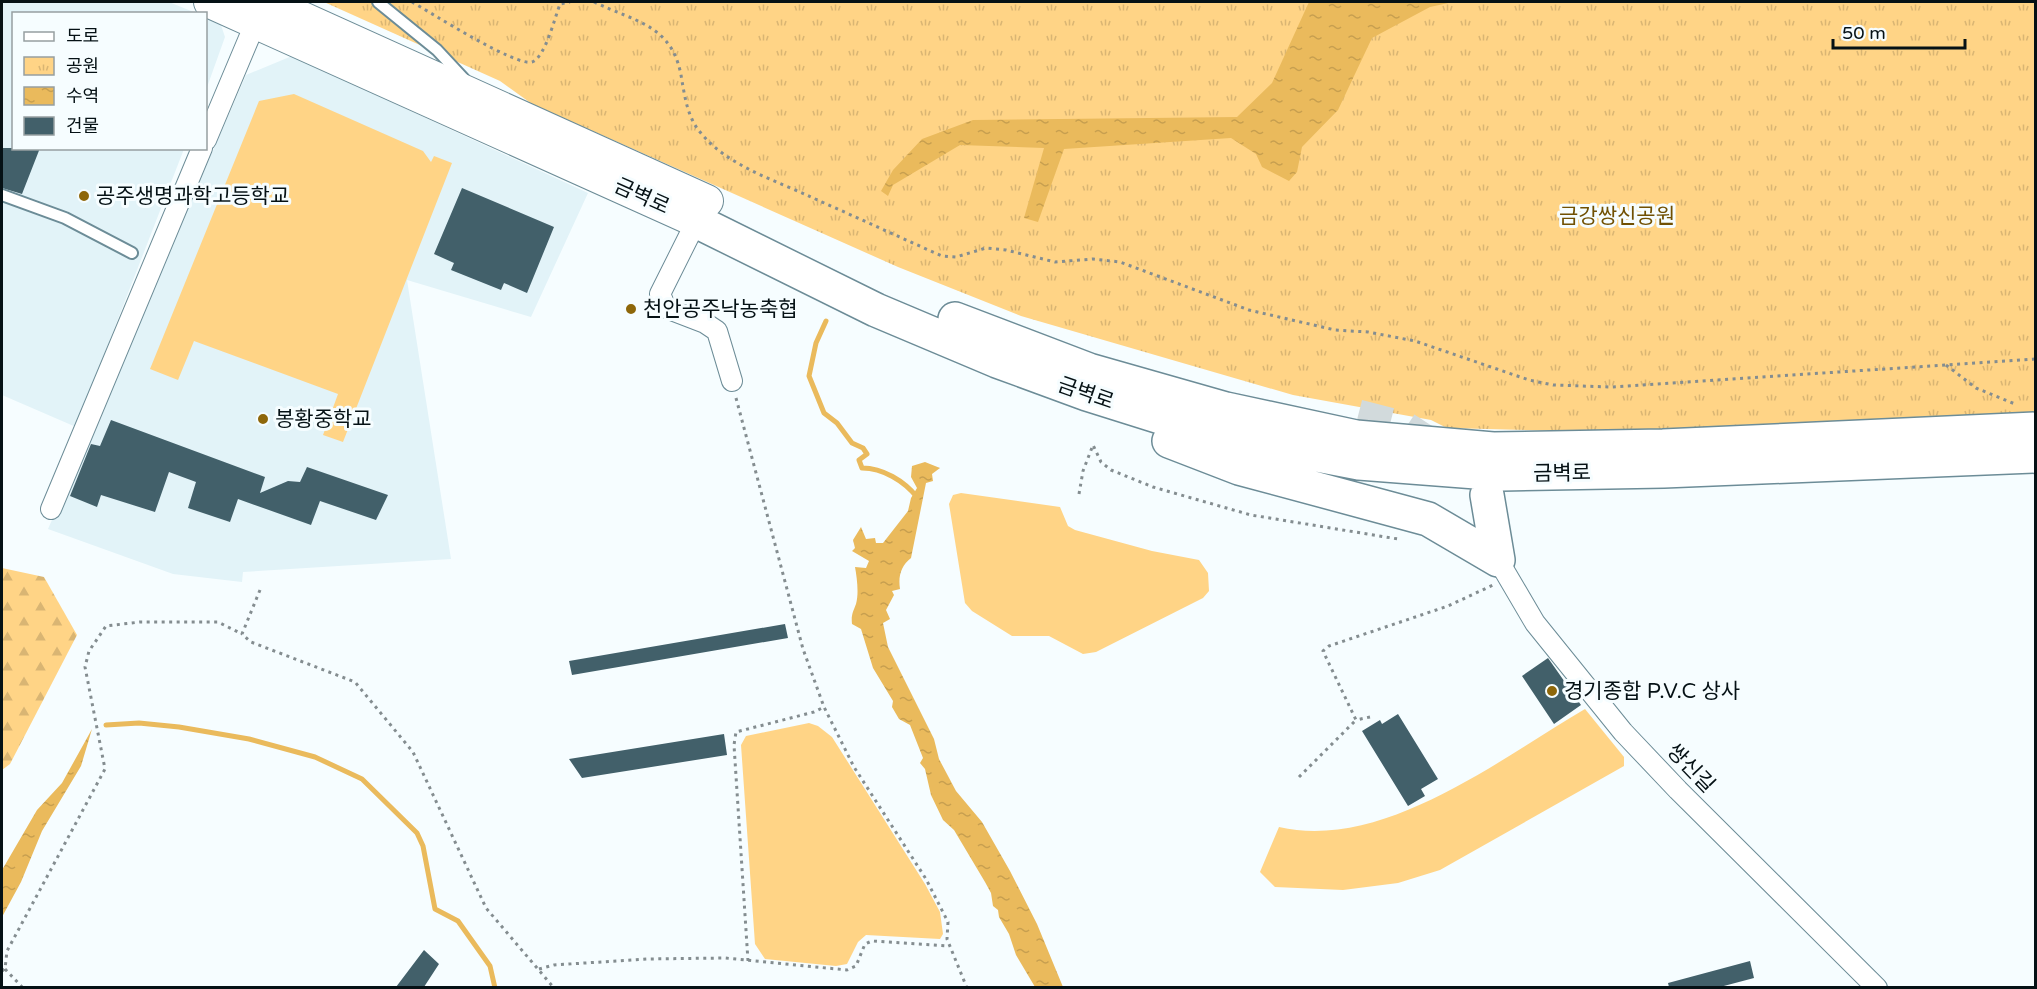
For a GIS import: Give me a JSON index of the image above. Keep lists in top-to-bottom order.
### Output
{
  "streets": {
    "highway": ["금벽로"],
    "street": ["쌍신길"]
  },
  "parks": ["금강쌍신공원"],
  "places": [
    "공주생명과학고등학교",
    "천안공주낙농축협",
    "봉황중학교",
    "경기종합 P.V.C 상사"
  ],
  "legend": [
    "도로",
    "공원",
    "수역",
    "건물"
  ],
  "scale_bar": "50 m"
}
